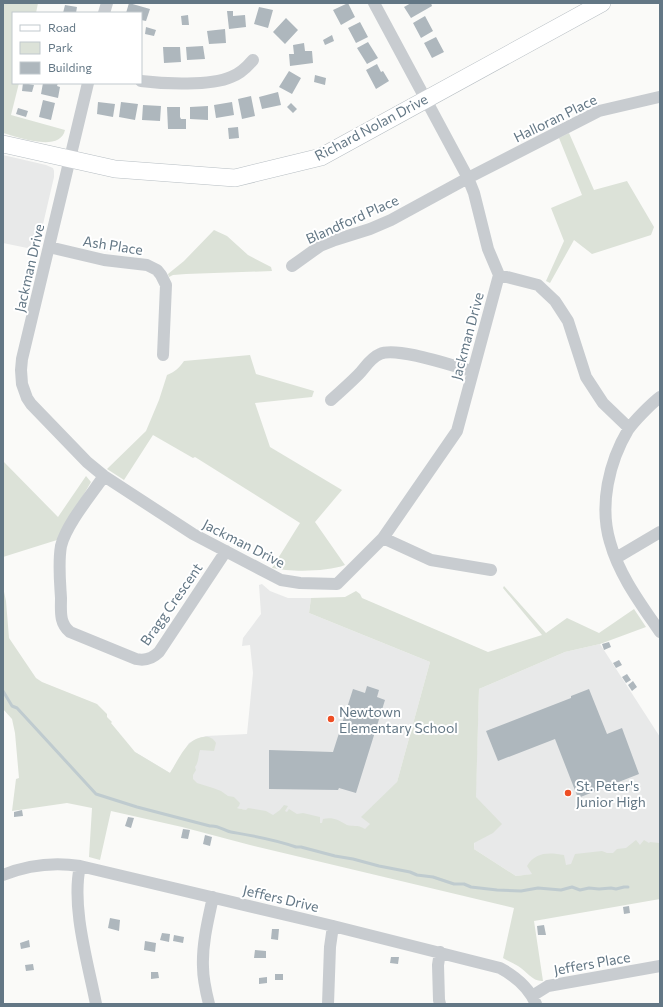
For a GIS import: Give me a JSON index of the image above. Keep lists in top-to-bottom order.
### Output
{
  "streets": {
    "main road": ["Richard Nolan Drive"],
    "street": [
      "Halloran Place",
      "Blandford Place",
      "Ash Place",
      "Jackman Drive",
      "Bragg Crescent",
      "Jeffers Drive",
      "Jeffers Place"
    ]
  },
  "crossings": [
    ["Halloran Place", "Blandford Place"],
    ["Richard Nolan Drive", "Jackman Drive"],
    ["Ash Place", "Jackman Drive"],
    ["Jackman Drive", "Bragg Crescent"],
    ["Jeffers Drive", "Jeffers Place"]
  ],
  "places": ["Newtown Elementary School", "St. Peter's Junior High"],
  "legend": ["Road", "Park", "Building"]
}
